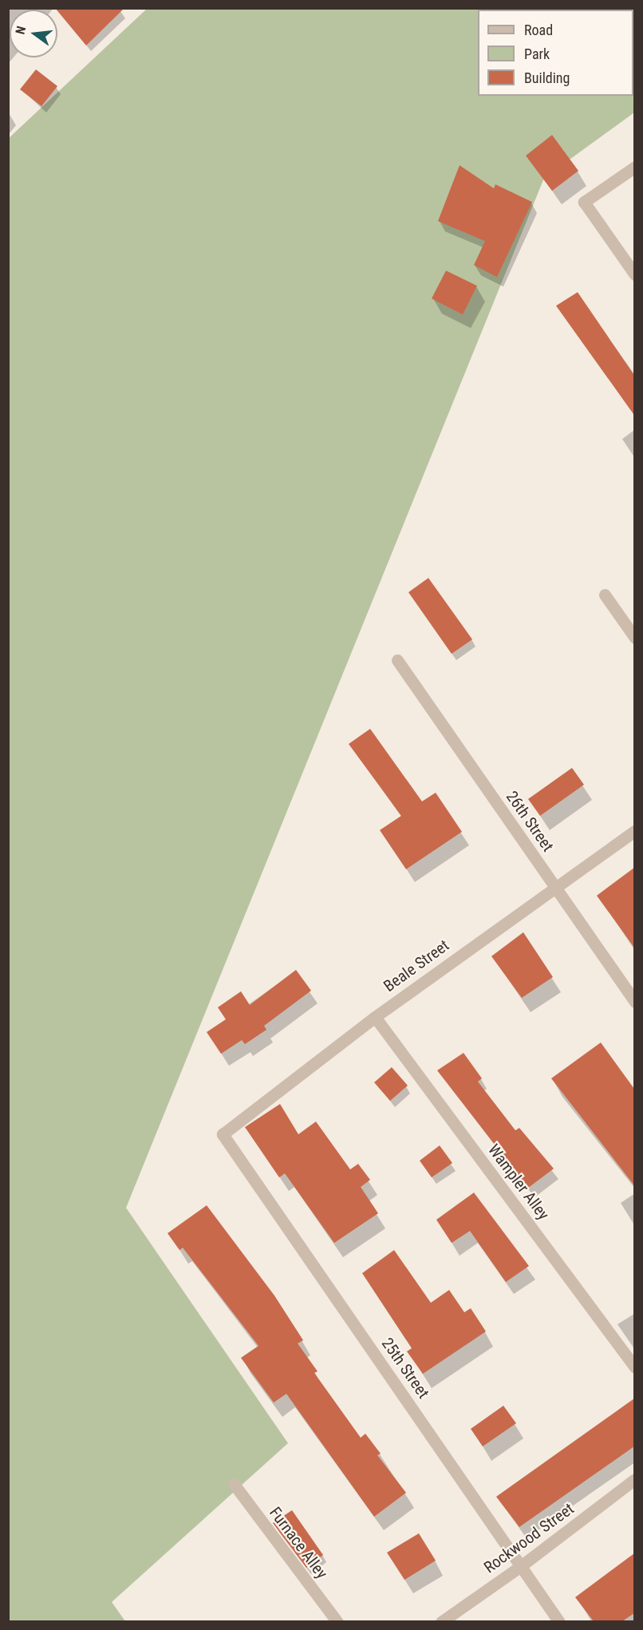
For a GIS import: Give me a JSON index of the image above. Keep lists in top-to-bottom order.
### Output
{
  "streets": {
    "street": [
      "26th Street",
      "Beale Street",
      "Wampler Alley",
      "25th Street",
      "Rockwood Street",
      "Furnace Alley"
    ]
  },
  "crossings": [
    ["26th Street", "Beale Street"],
    ["Beale Street", "Wampler Alley"],
    ["Beale Street", "25th Street"],
    ["25th Street", "Rockwood Street"]
  ],
  "legend": ["Road", "Park", "Building"],
  "north": "left"
}
